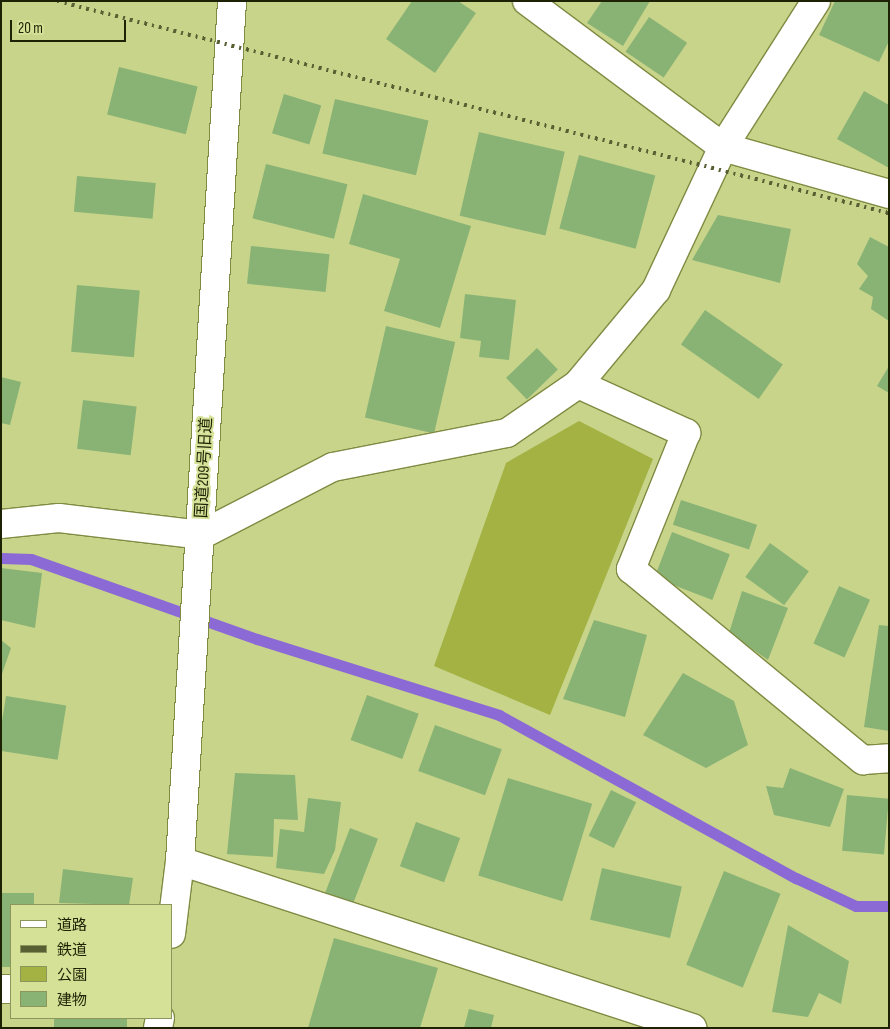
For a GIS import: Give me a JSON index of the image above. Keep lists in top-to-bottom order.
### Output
{
  "streets": {
    "street": ["国道209号旧道"]
  },
  "legend": [
    "道路",
    "鉄道",
    "公園",
    "建物"
  ],
  "scale_bar": "20 m"
}
